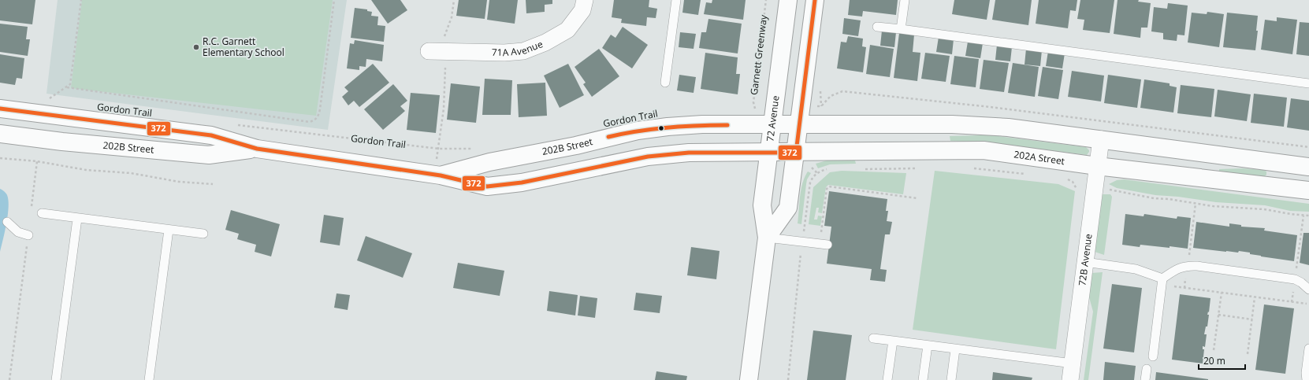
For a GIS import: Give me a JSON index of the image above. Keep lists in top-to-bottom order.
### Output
{
  "streets": {
    "main road": ["72 Avenue", "202B Street", "202A Street"],
    "street": ["71A Avenue", "72B Avenue"],
    "path": ["Garnett Greenway", "Gordon Trail"]
  },
  "crossings": [
    ["72 Avenue", "202B Street"],
    ["72 Avenue", "202A Street"],
    ["202B Street", "202A Street"],
    ["202A Street", "72B Avenue"]
  ],
  "places": ["R.C. Garnett Elementary School"],
  "lines": ["transit line 372"],
  "scale_bar": "20 m"
}
